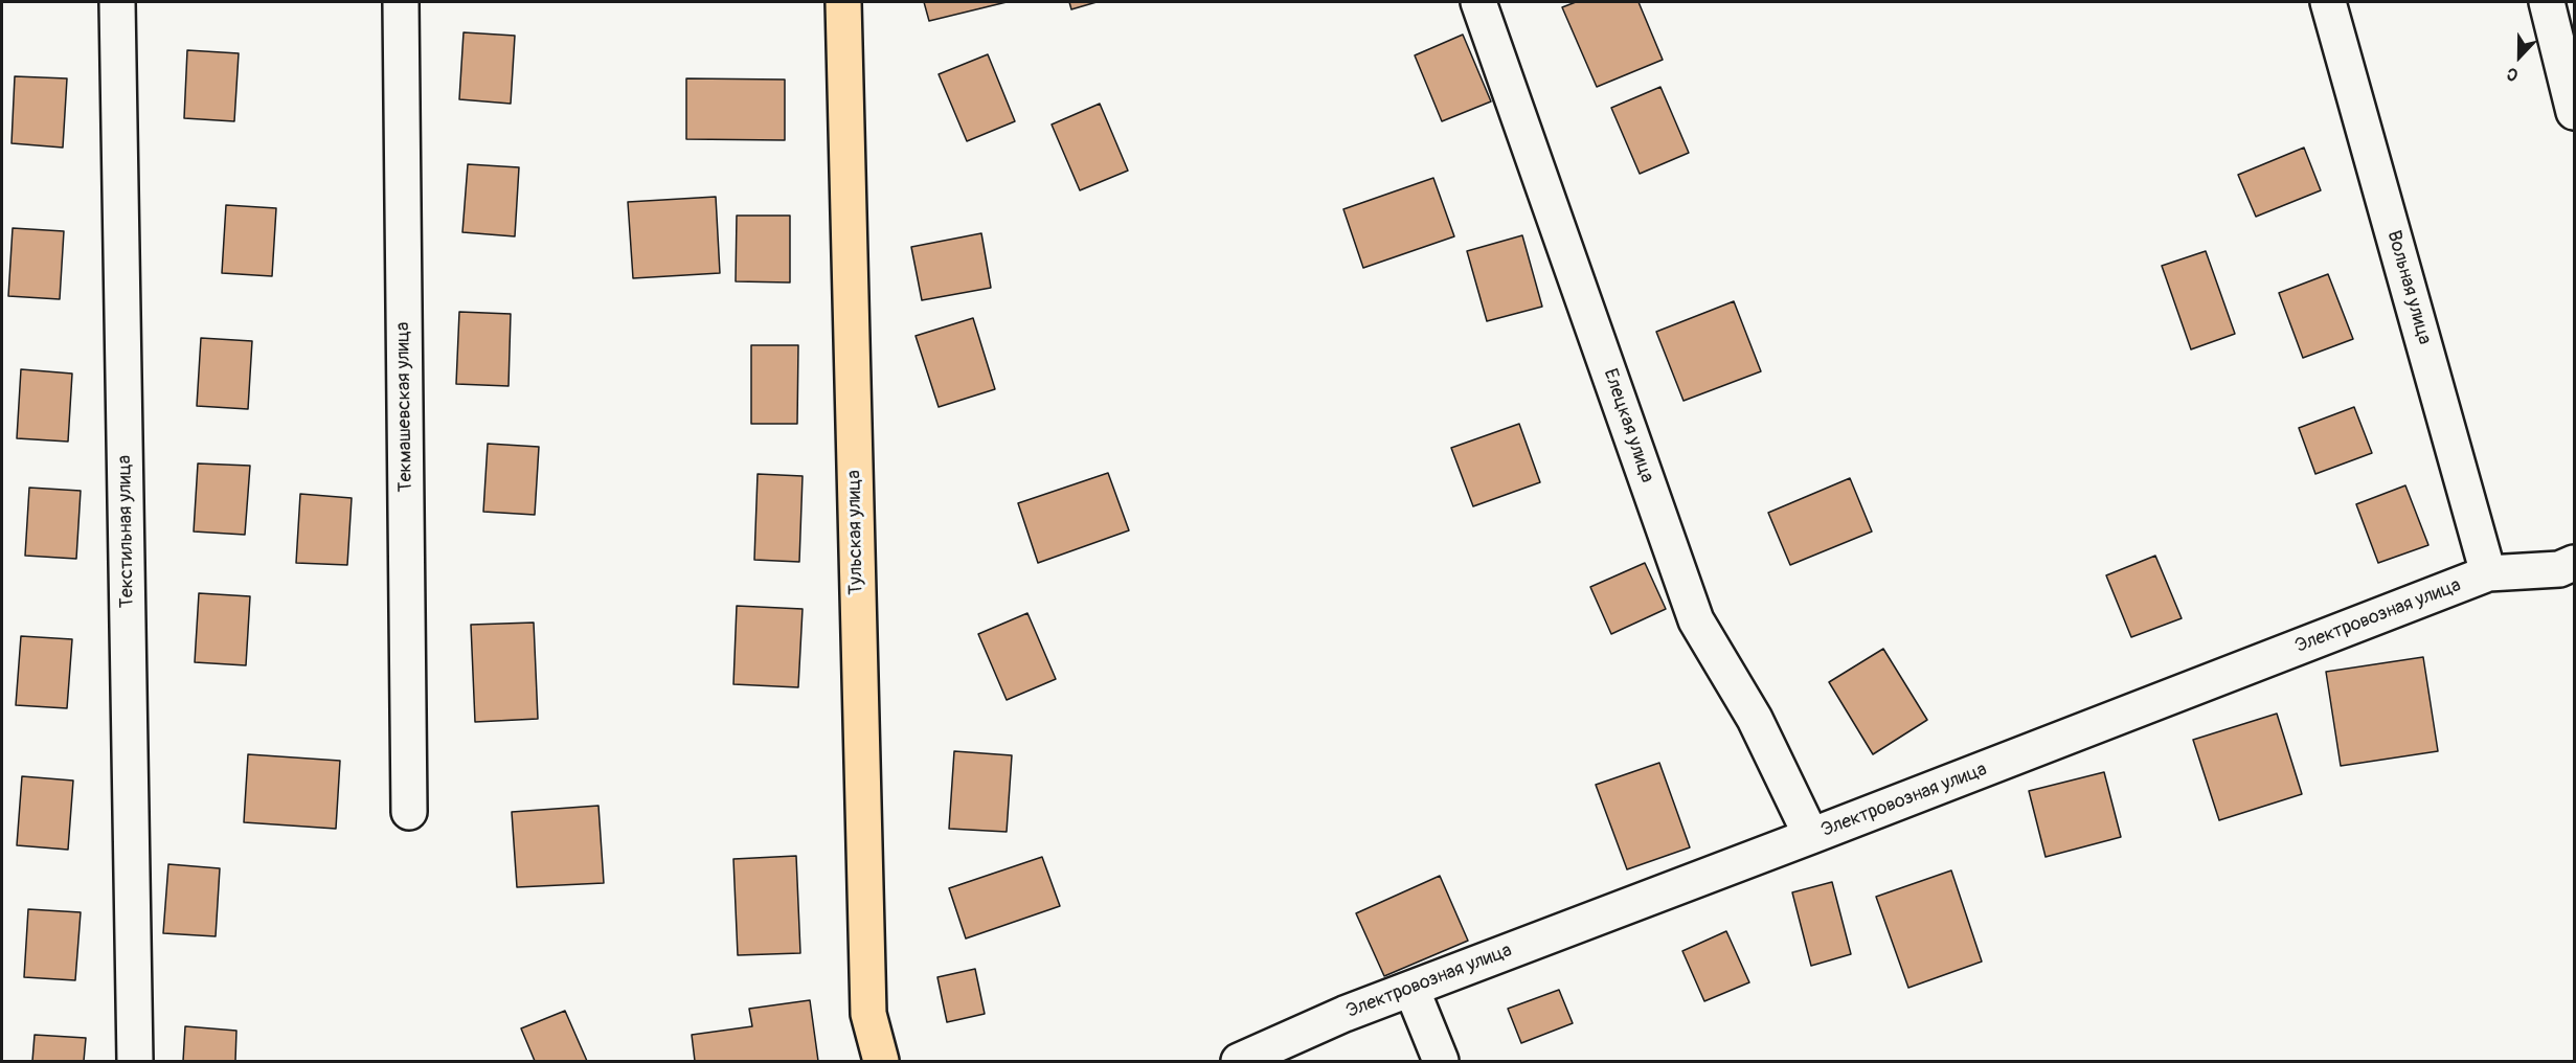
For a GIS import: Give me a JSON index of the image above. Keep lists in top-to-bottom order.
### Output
{
  "streets": {
    "main road": ["Тульская улица"],
    "street": [
      "Вольная улица",
      "Текмашевская улица",
      "Елецкая улица",
      "Текстильная улица",
      "Электровозная улица"
    ]
  },
  "crossings": [
    ["Вольная улица", "Электровозная улица"],
    ["Елецкая улица", "Электровозная улица"]
  ],
  "north": "bottom"
}
